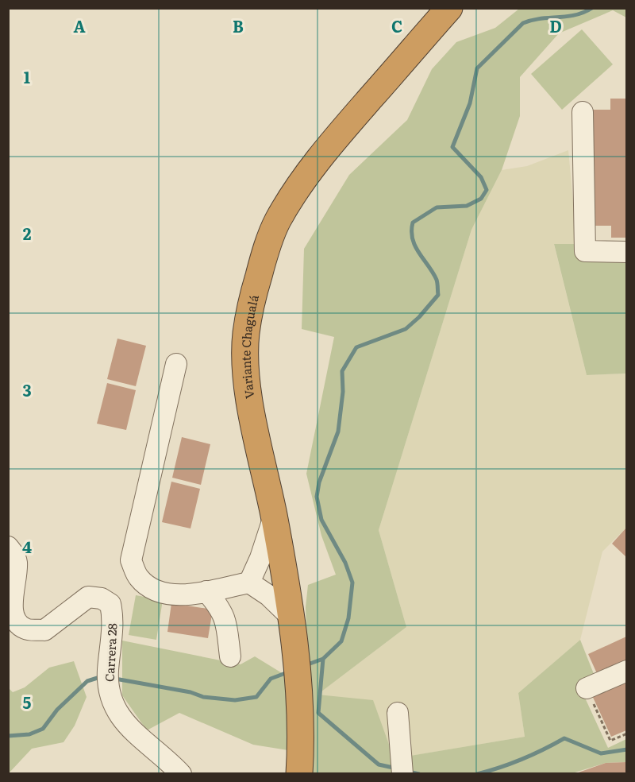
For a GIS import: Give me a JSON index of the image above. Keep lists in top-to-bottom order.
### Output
{
  "streets": {
    "highway": ["Variante Chagualá"],
    "street": ["Carrera 28"]
  },
  "grid": {
    "columns": [
      "A",
      "B",
      "C",
      "D"
    ],
    "rows": [
      "1",
      "2",
      "3",
      "4",
      "5"
    ]
  }
}
